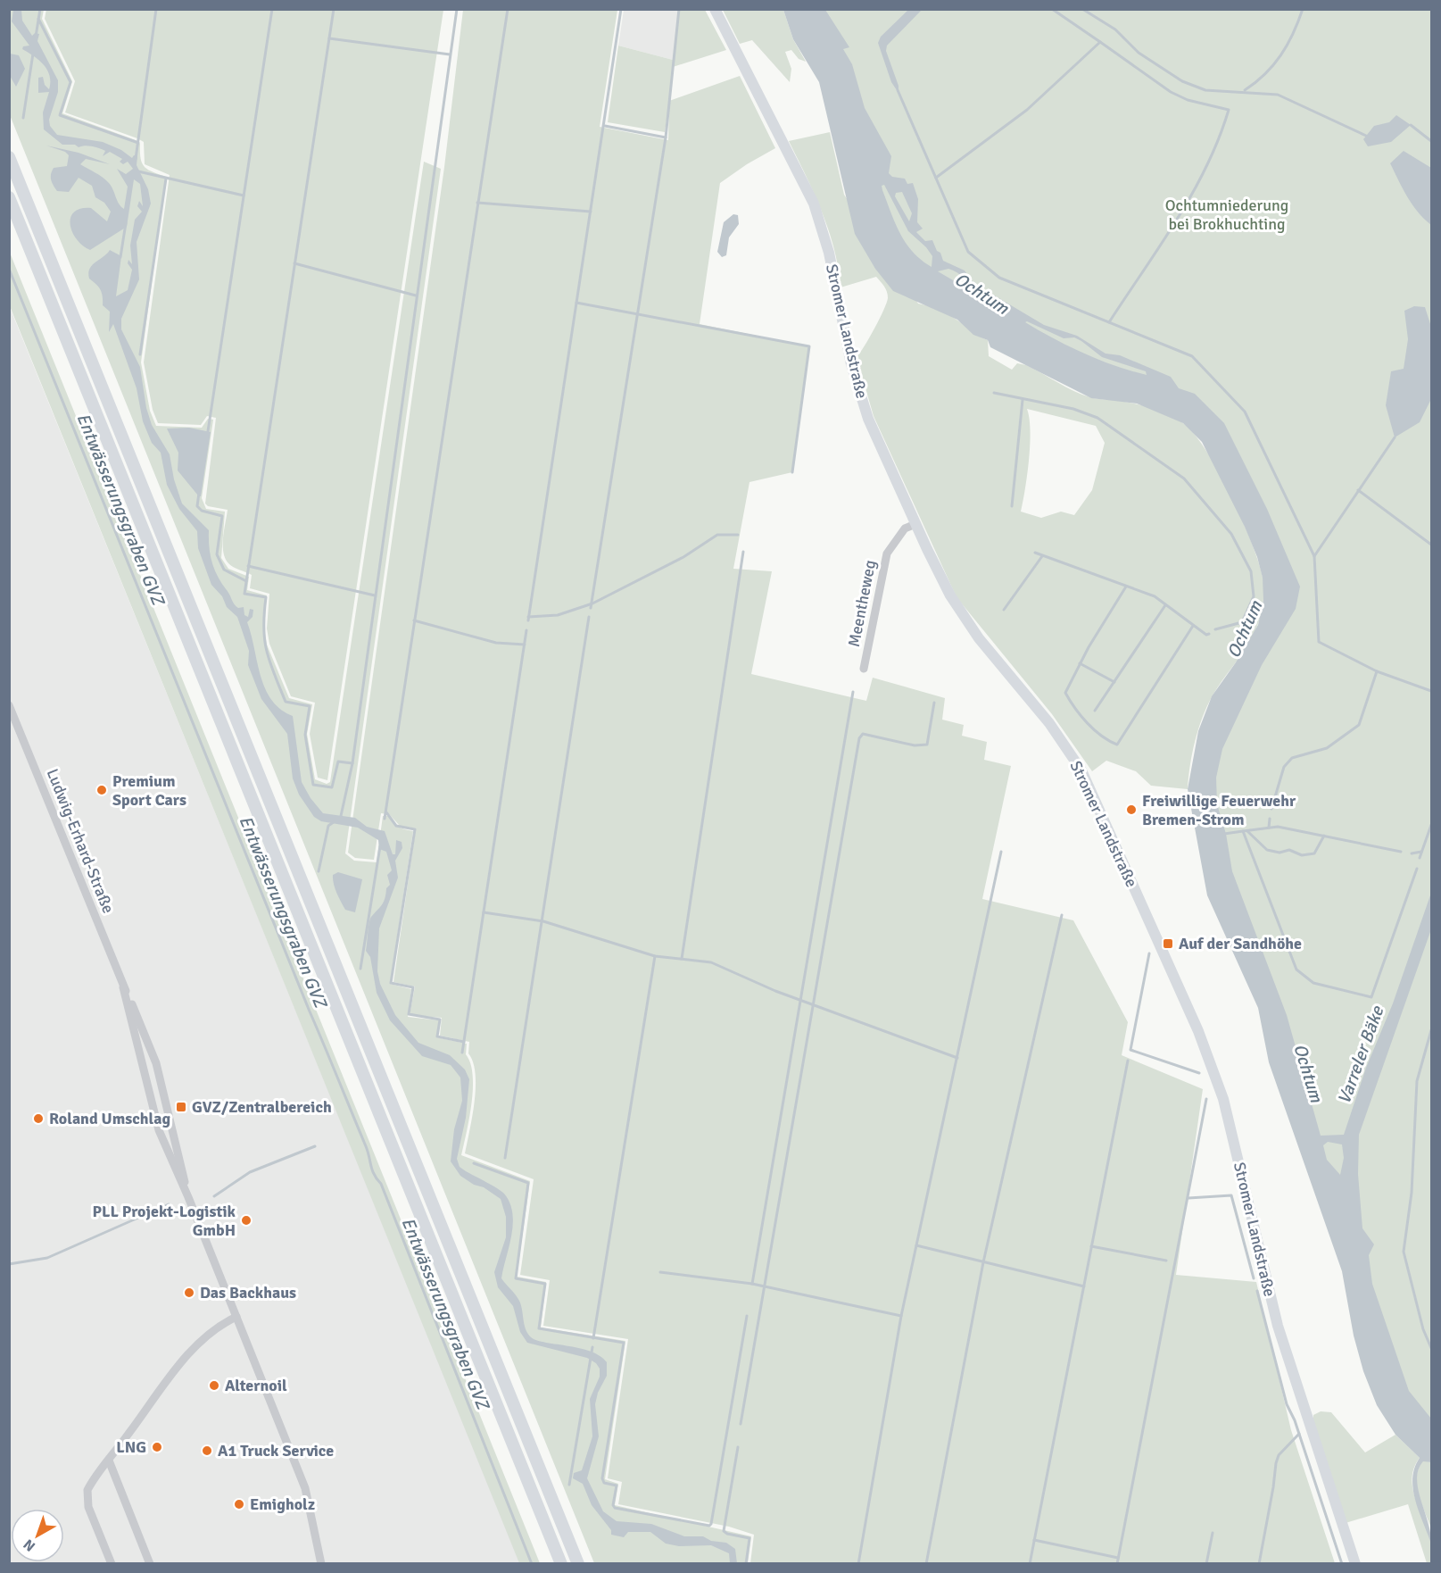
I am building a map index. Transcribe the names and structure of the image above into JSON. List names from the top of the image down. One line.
{"streets":{"main road":["Stromer Landstraße"],"street":["Meentheweg","Ludwig-Erhard-Straße"]},"crossings":[["Stromer Landstraße","Meentheweg"]],"water":["Ochtum","Entwässerungsgraben GVZ","Varreler Bäke"],"parks":["Ochtumniederung bei Brokhuchting"],"places":{"other":["Premium Sport Cars","Freiwillige Feuerwehr Bremen-Strom","Roland Umschlag","PLL Projekt-Logistik GmbH","Das Backhaus","Alternoil","LNG","A1 Truck Service","Emigholz"],"transit":["Auf der Sandhöhe","GVZ/Zentralbereich"]},"north":"bottom left"}
